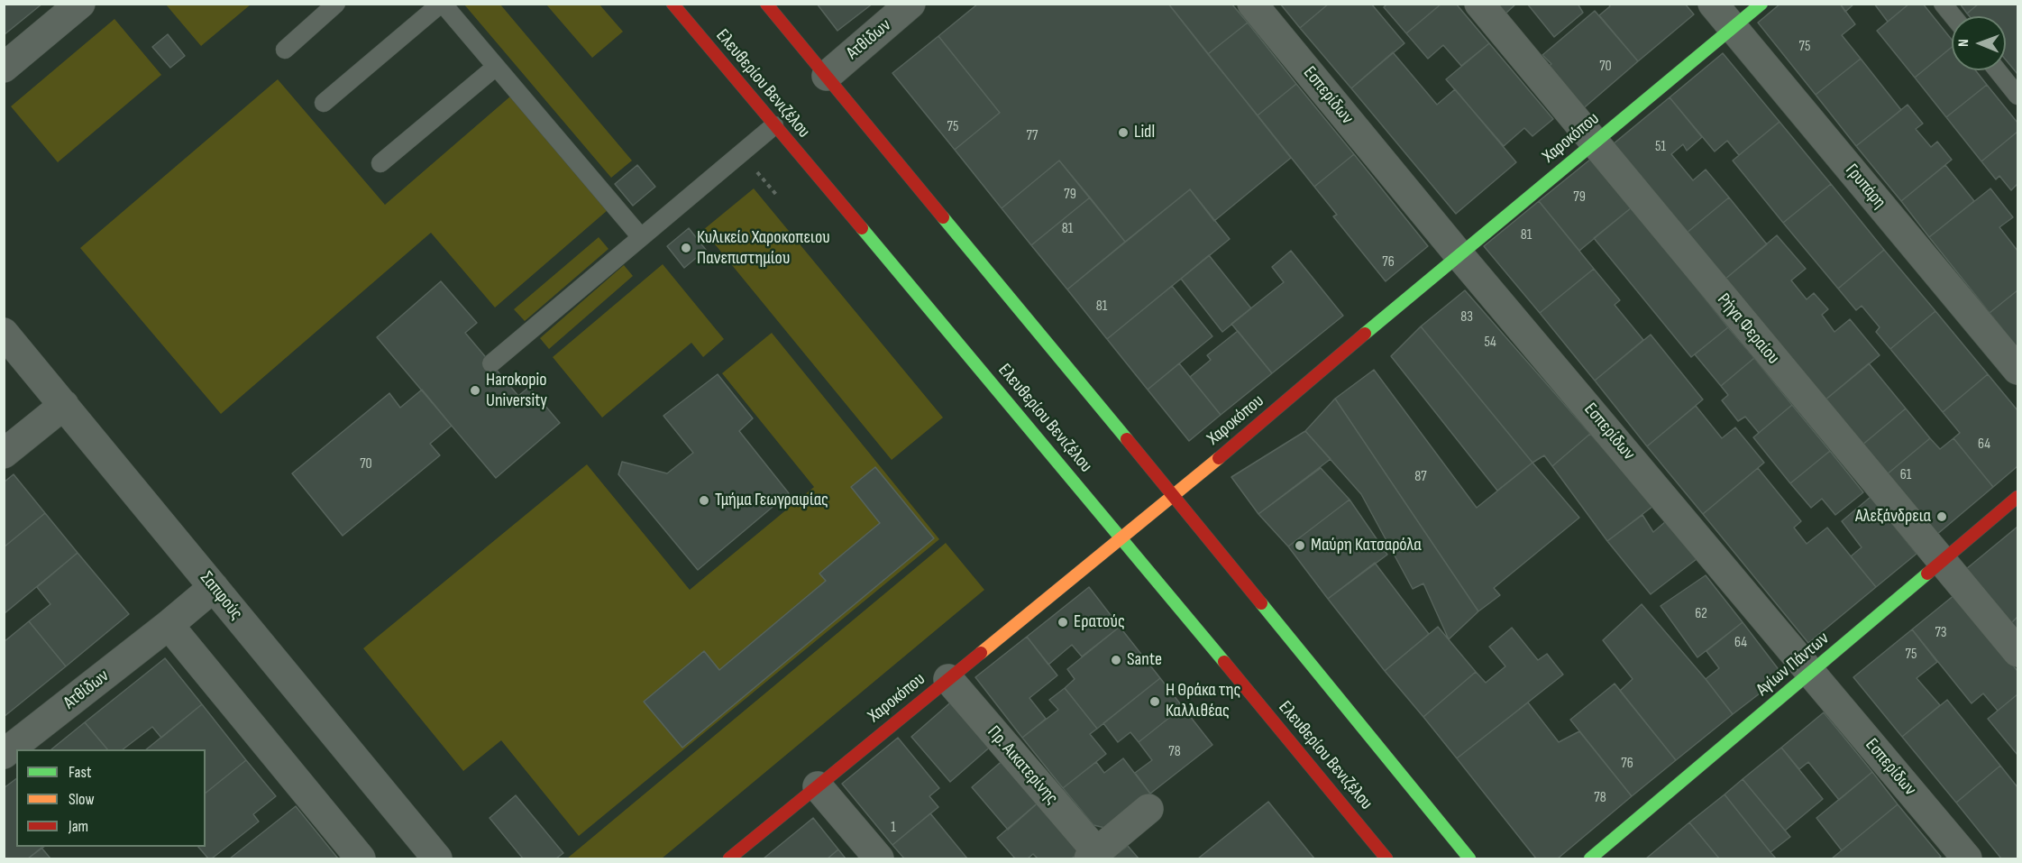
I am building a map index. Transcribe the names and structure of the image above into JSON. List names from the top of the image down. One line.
{"streets":{"main road":["Ελευθερίου Βενιζέλου","Χαροκόπου","Αγίων Πάντων"],"street":["Ατθίδων","Εσπερίδων","Γρυπάρη","Ρήγα Φεραίου","Σαπφούς","Πρ. Αικατερίνης"]},"crossings":[["Ατθίδων","Σαπφούς"],["Ελευθερίου Βενιζέλου","Χαροκόπου"],["Εσπερίδων","Χαροκόπου"],["Εσπερίδων","Αγίων Πάντων"],["Χαροκόπου","Γρυπάρη"],["Χαροκόπου","Ρήγα Φεραίου"],["Χαροκόπου","Πρ. Αικατερίνης"],["Ρήγα Φεραίου","Αγίων Πάντων"]],"places":["Lidl","Κυλικείο Χαροκοπειου Πανεπιστημίου","Harokopio University","Τμήμα Γεωγραφίας","Αλεξάνδρεια","Μαύρη Κατσαρόλα","Ερατούς","Sante","Η Θράκα της Καλλιθέας"],"house_numbers":["75","70","75","77","51","79","79","81","81","76","81","83","54","64","70","61","87","62","73","64","75","78","76","78","1"],"legend":["Fast","Slow","Jam"],"north":"left"}
